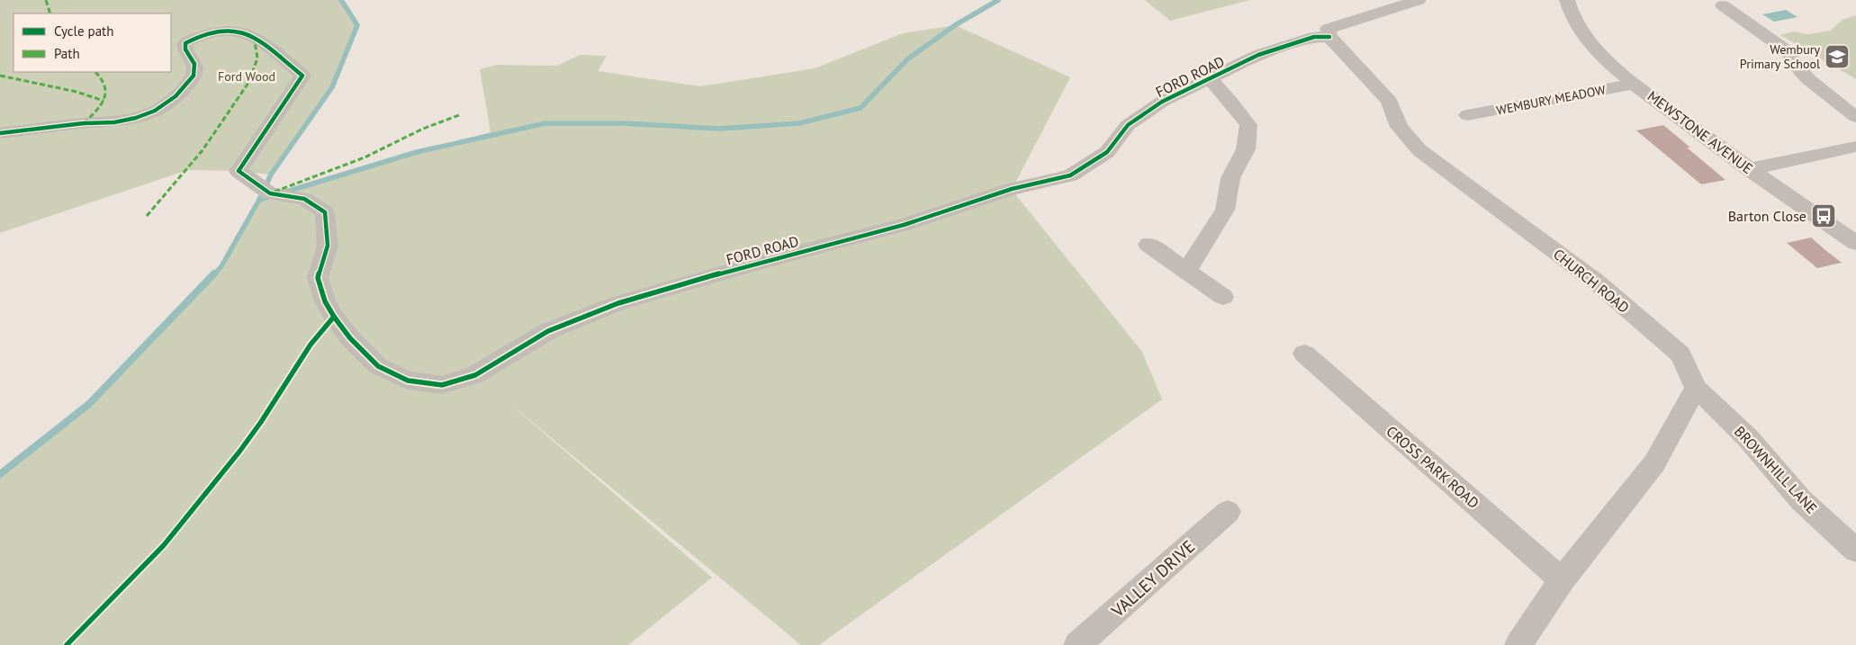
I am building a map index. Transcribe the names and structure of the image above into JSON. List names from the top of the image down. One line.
{"streets":{"street":["FORD ROAD","WEMBURY MEADOW","MEWSTONE AVENUE","CHURCH ROAD","CROSS PARK ROAD","BROWNHILL LANE","VALLEY DRIVE"]},"crossings":[["FORD ROAD","CHURCH ROAD"],["WEMBURY MEADOW","MEWSTONE AVENUE"],["CHURCH ROAD","BROWNHILL LANE"]],"parks":["Ford Wood"],"places":{"school or university":["Wembury Primary School"],"bus stop":["Barton Close"]},"legend":["Cycle path","Path"]}
